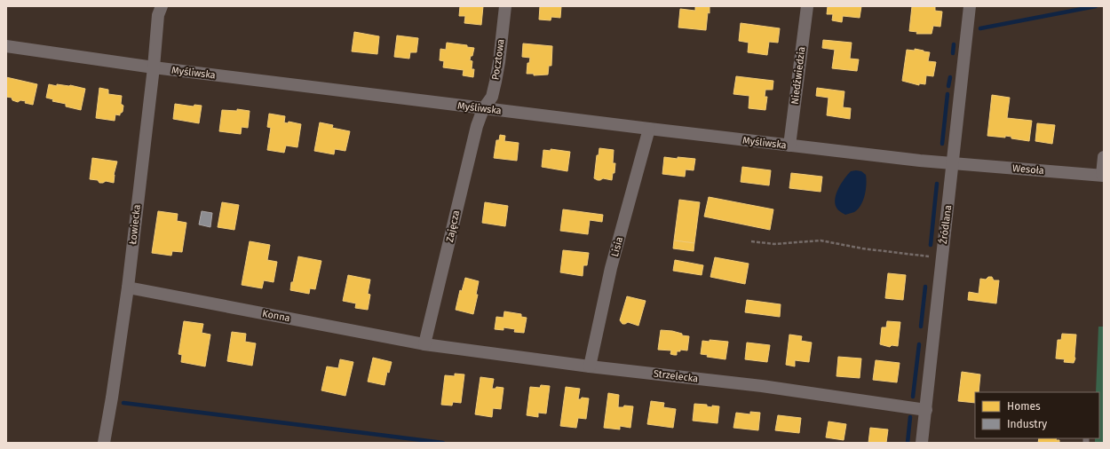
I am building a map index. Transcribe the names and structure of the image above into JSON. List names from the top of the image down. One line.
{"streets":{"street":["Pocztowa","Myśliwska","Niedźwiedzia","Wesoła","Łowiecka","Źródlana","Zajęcza","Lisia","Konna","Strzelecka"]},"crossings":[["Pocztowa","Myśliwska"],["Pocztowa","Zajęcza"],["Myśliwska","Niedźwiedzia"],["Myśliwska","Wesoła"],["Myśliwska","Łowiecka"],["Myśliwska","Źródlana"],["Myśliwska","Zajęcza"],["Myśliwska","Lisia"],["Wesoła","Źródlana"],["Łowiecka","Konna"],["Źródlana","Strzelecka"],["Zajęcza","Konna"],["Zajęcza","Strzelecka"],["Lisia","Strzelecka"],["Konna","Strzelecka"]],"legend":["Homes","Industry"]}
